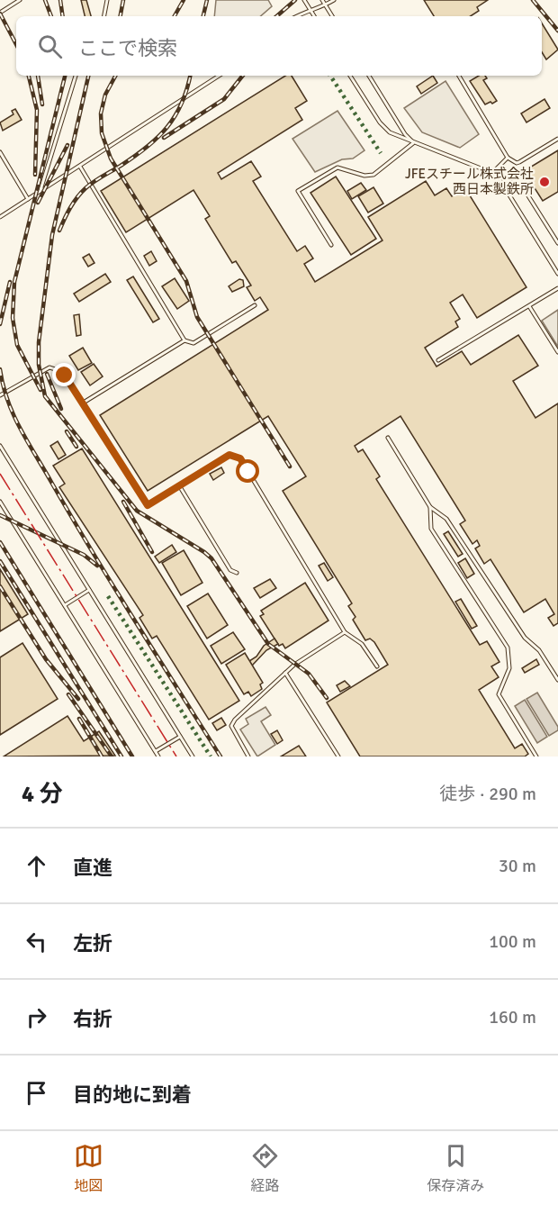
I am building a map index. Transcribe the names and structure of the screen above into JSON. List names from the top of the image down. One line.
{"places":["JFEスチール株式会社 西日本製鉄所"],"page":{"search":"ここで検索","heading":["4 分","徒歩 · 290 m"],"list":[["直進","30 m"],["左折","100 m"],["右折","160 m"],"目的地に到着"],"nav":["地図","経路","保存済み"]}}
